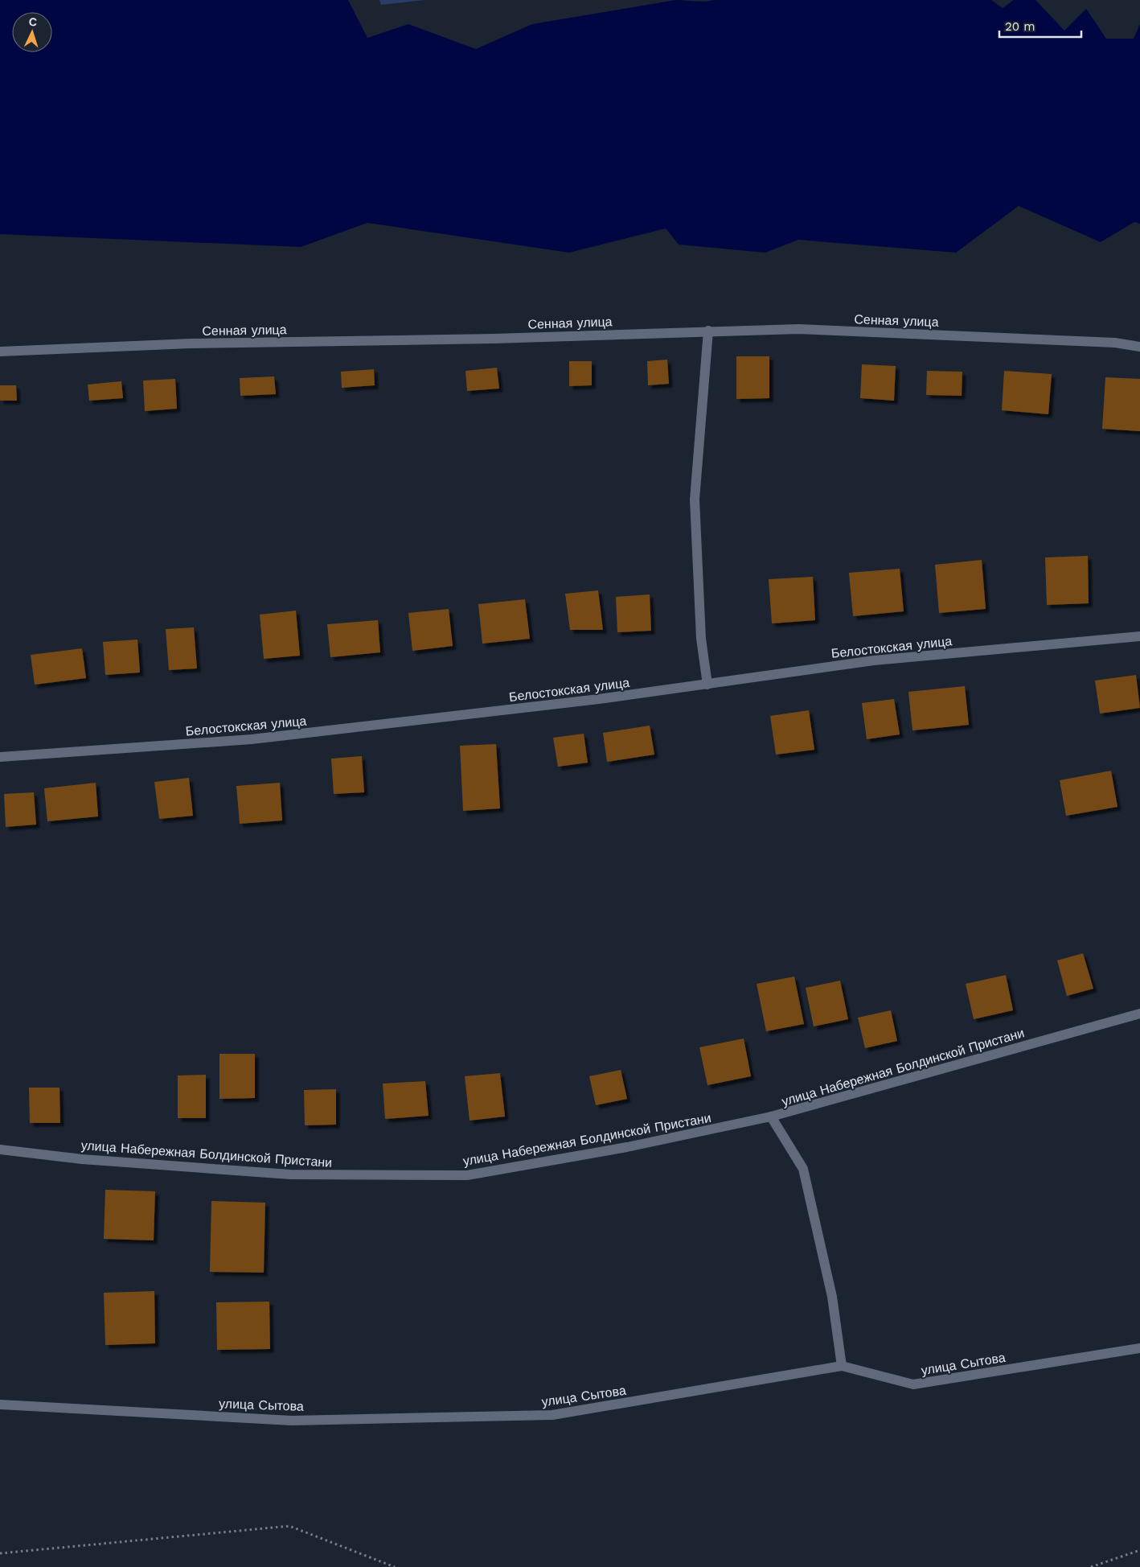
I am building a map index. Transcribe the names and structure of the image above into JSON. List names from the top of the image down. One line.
{"streets":{"street":["Сенная улица","Белостокская улица","улица Набережная Болдинской Пристани","улица Сытова"]},"scale_bar":"20 m","north":"top"}
